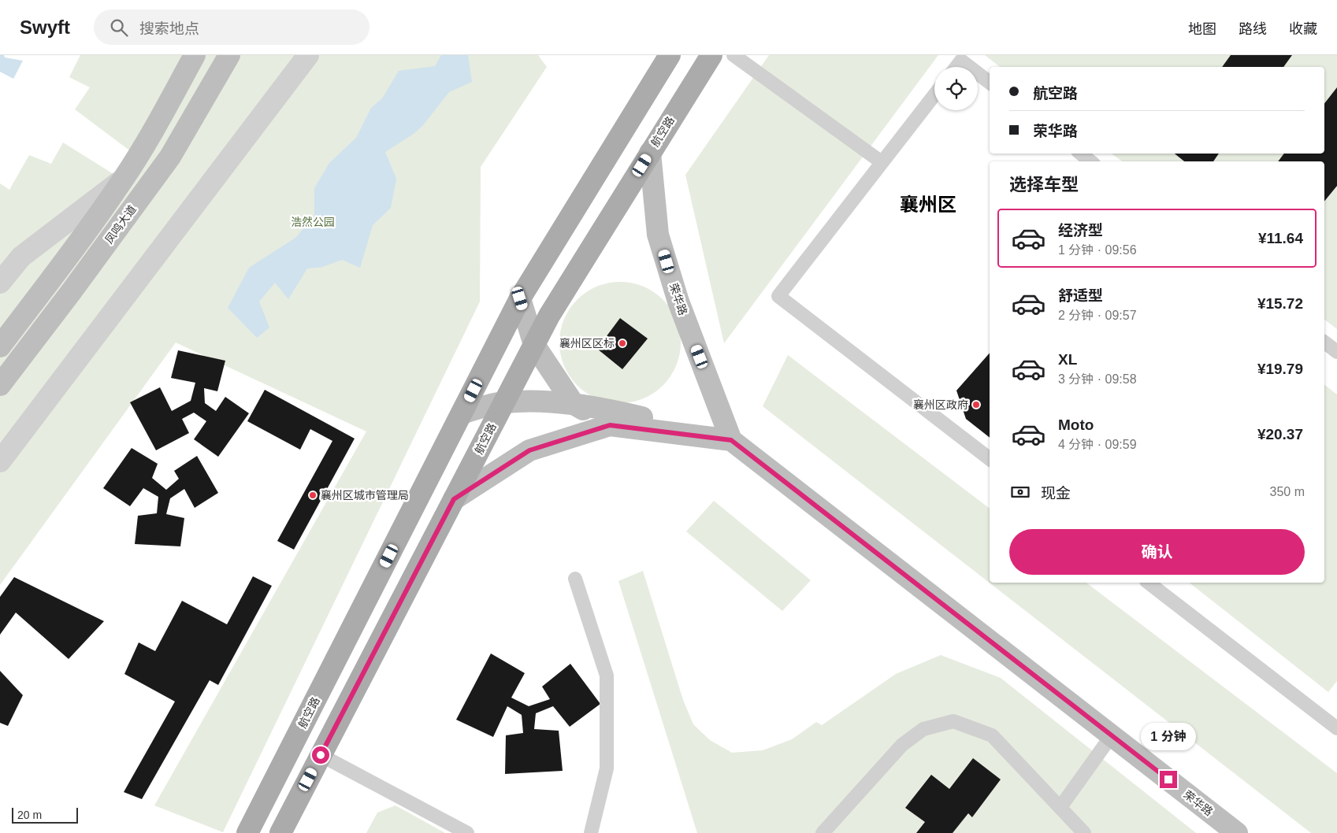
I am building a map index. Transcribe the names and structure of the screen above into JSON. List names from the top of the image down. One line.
{"streets":{"main road":["航空路","凤鸣大道","荣华路"]},"crossings":[["航空路","荣华路"]],"districts":["襄州区"],"parks":["浩然公园"],"places":["襄州区区标","襄州区政府","襄州区城市管理局"],"scale_bar":"20 m","page":{"header":"Swyft","search":"搜索地点","nav":["地图","路线","收藏"],"banner":["航空路","荣华路"],"heading":"选择车型","list":[{"name":"经济型","note":"1 分钟 · 09:56","value":"¥11.64"},{"name":"舒适型","note":"2 分钟 · 09:57","value":"¥15.72"},{"name":"XL","note":"3 分钟 · 09:58","value":"¥19.79"},{"name":"Moto","note":"4 分钟 · 09:59","value":"¥20.37"}],"pay":["现金","350 m"],"buttons":"确认","bubble":"1 分钟","scale":"20 m"}}
